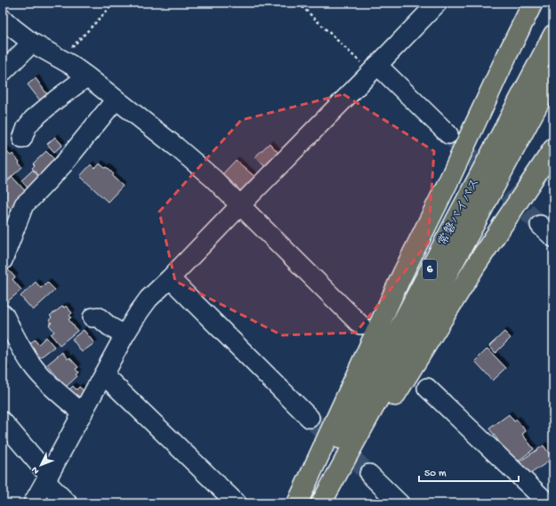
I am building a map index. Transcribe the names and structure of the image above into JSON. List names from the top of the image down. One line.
{"streets":{"highway":["常磐バイパス","6"]},"scale_bar":"50 m","north":"bottom left"}
